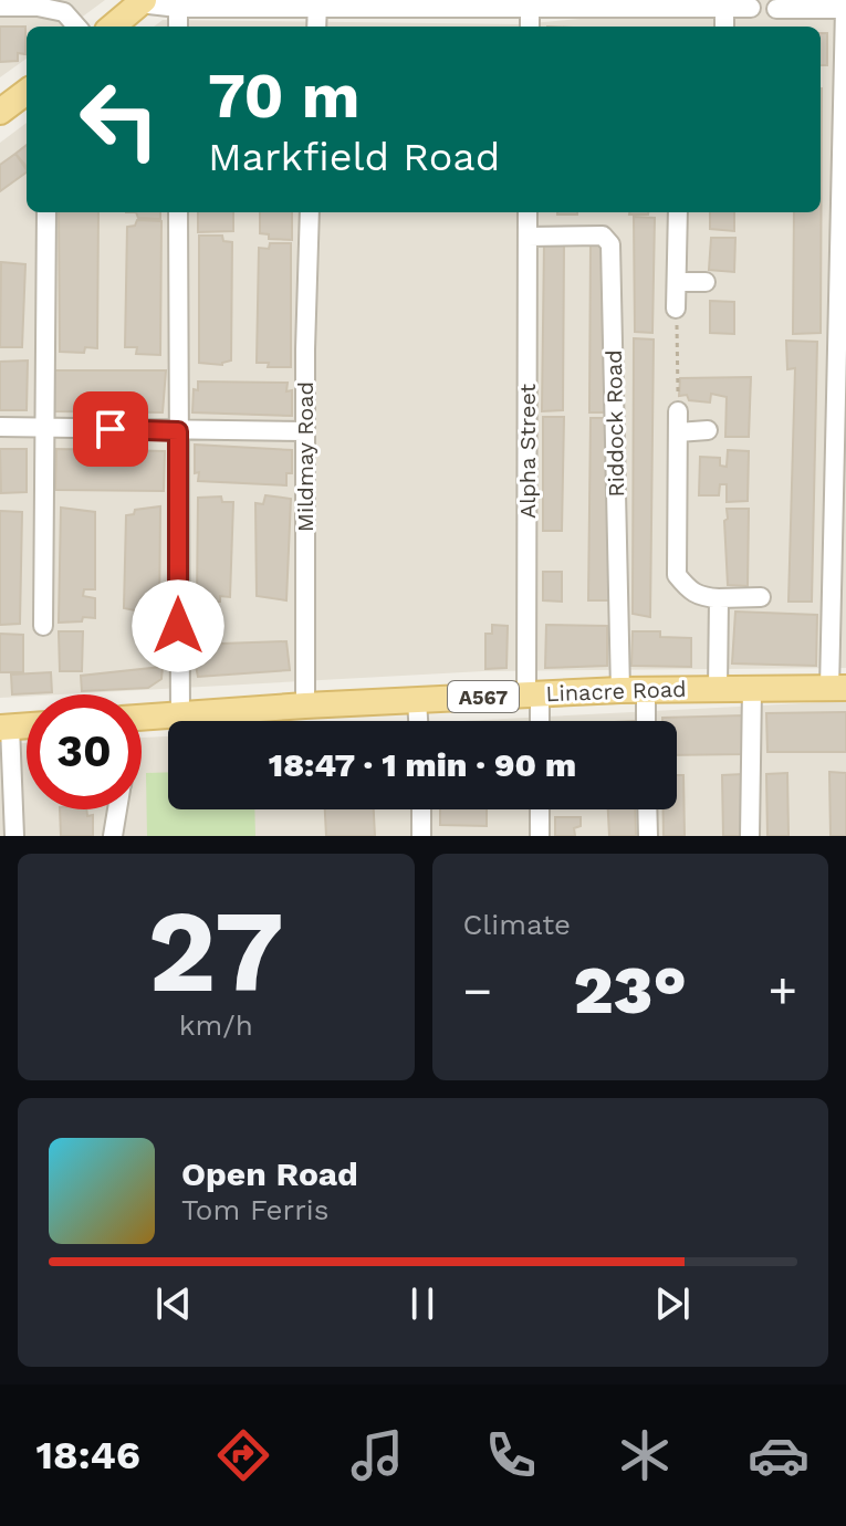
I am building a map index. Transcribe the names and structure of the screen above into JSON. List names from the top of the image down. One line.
{"streets":{"main road":["Linacre Road","A567"],"street":["Riddock Road","Alpha Street","Mildmay Road"]},"crossings":[["Riddock Road","Alpha Street"],["Riddock Road","Linacre Road"],["Alpha Street","Linacre Road"],["Mildmay Road","Linacre Road"]],"page":{"turn":["70 m","Markfield Road"],"limit":"30","trip":"18:47 · 1 min · 90 m","tile":[["27","km/h"],"Climate"],"heat":["−","23°","+"],"song":["Open Road","Tom Ferris"],"tabs":"18:46"}}
